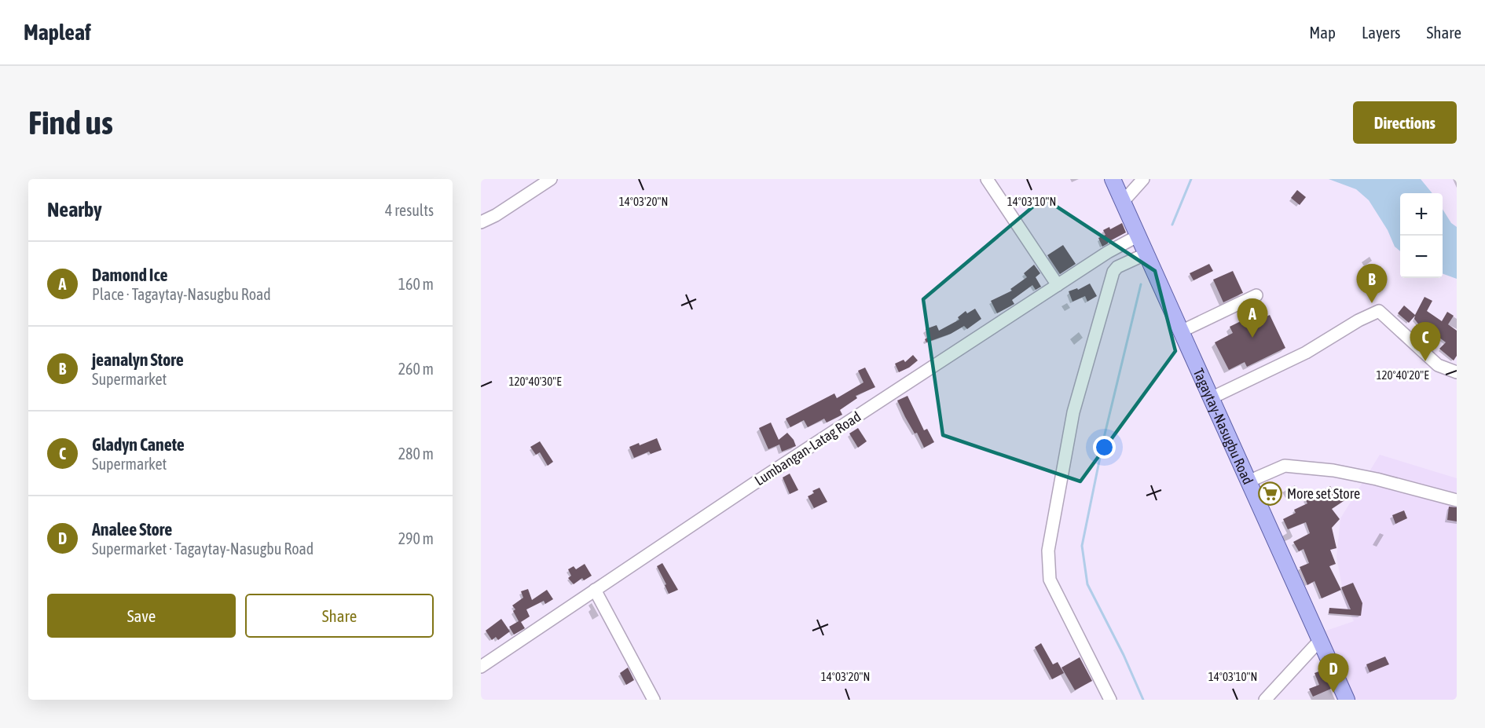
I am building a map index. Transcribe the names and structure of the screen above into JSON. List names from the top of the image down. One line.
{"streets":{"main road":["Tagaytay-Nasugbu Road"],"street":["Lumbangan-Latag Road"]},"crossings":[["Tagaytay-Nasugbu Road","Lumbangan-Latag Road"]],"places":{"supermarket":["More set Store"]},"page":{"header":"Mapleaf","nav":["Map","Layers","Share"],"buttons":["Directions",["Save","Share"]],"title":"Find us","heading":["Nearby","4 results"],"map_buttons":["+","−"],"list":[{"mark":"A","name":"Damond Ice","note":"Place · Tagaytay-Nasugbu Road","value":"160 m"},{"mark":"B","name":"jeanalyn Store","note":"Supermarket","value":"260 m"},{"mark":"C","name":"Gladyn Canete","note":"Supermarket","value":"280 m"},{"mark":"D","name":"Analee Store","note":"Supermarket · Tagaytay-Nasugbu Road","value":"290 m"}],"pins":["B","A","C","D"]},"coordinates":["14°03'20\"N","14°03'10\"N","120°40'20\"E","120°40'30\"E"]}
